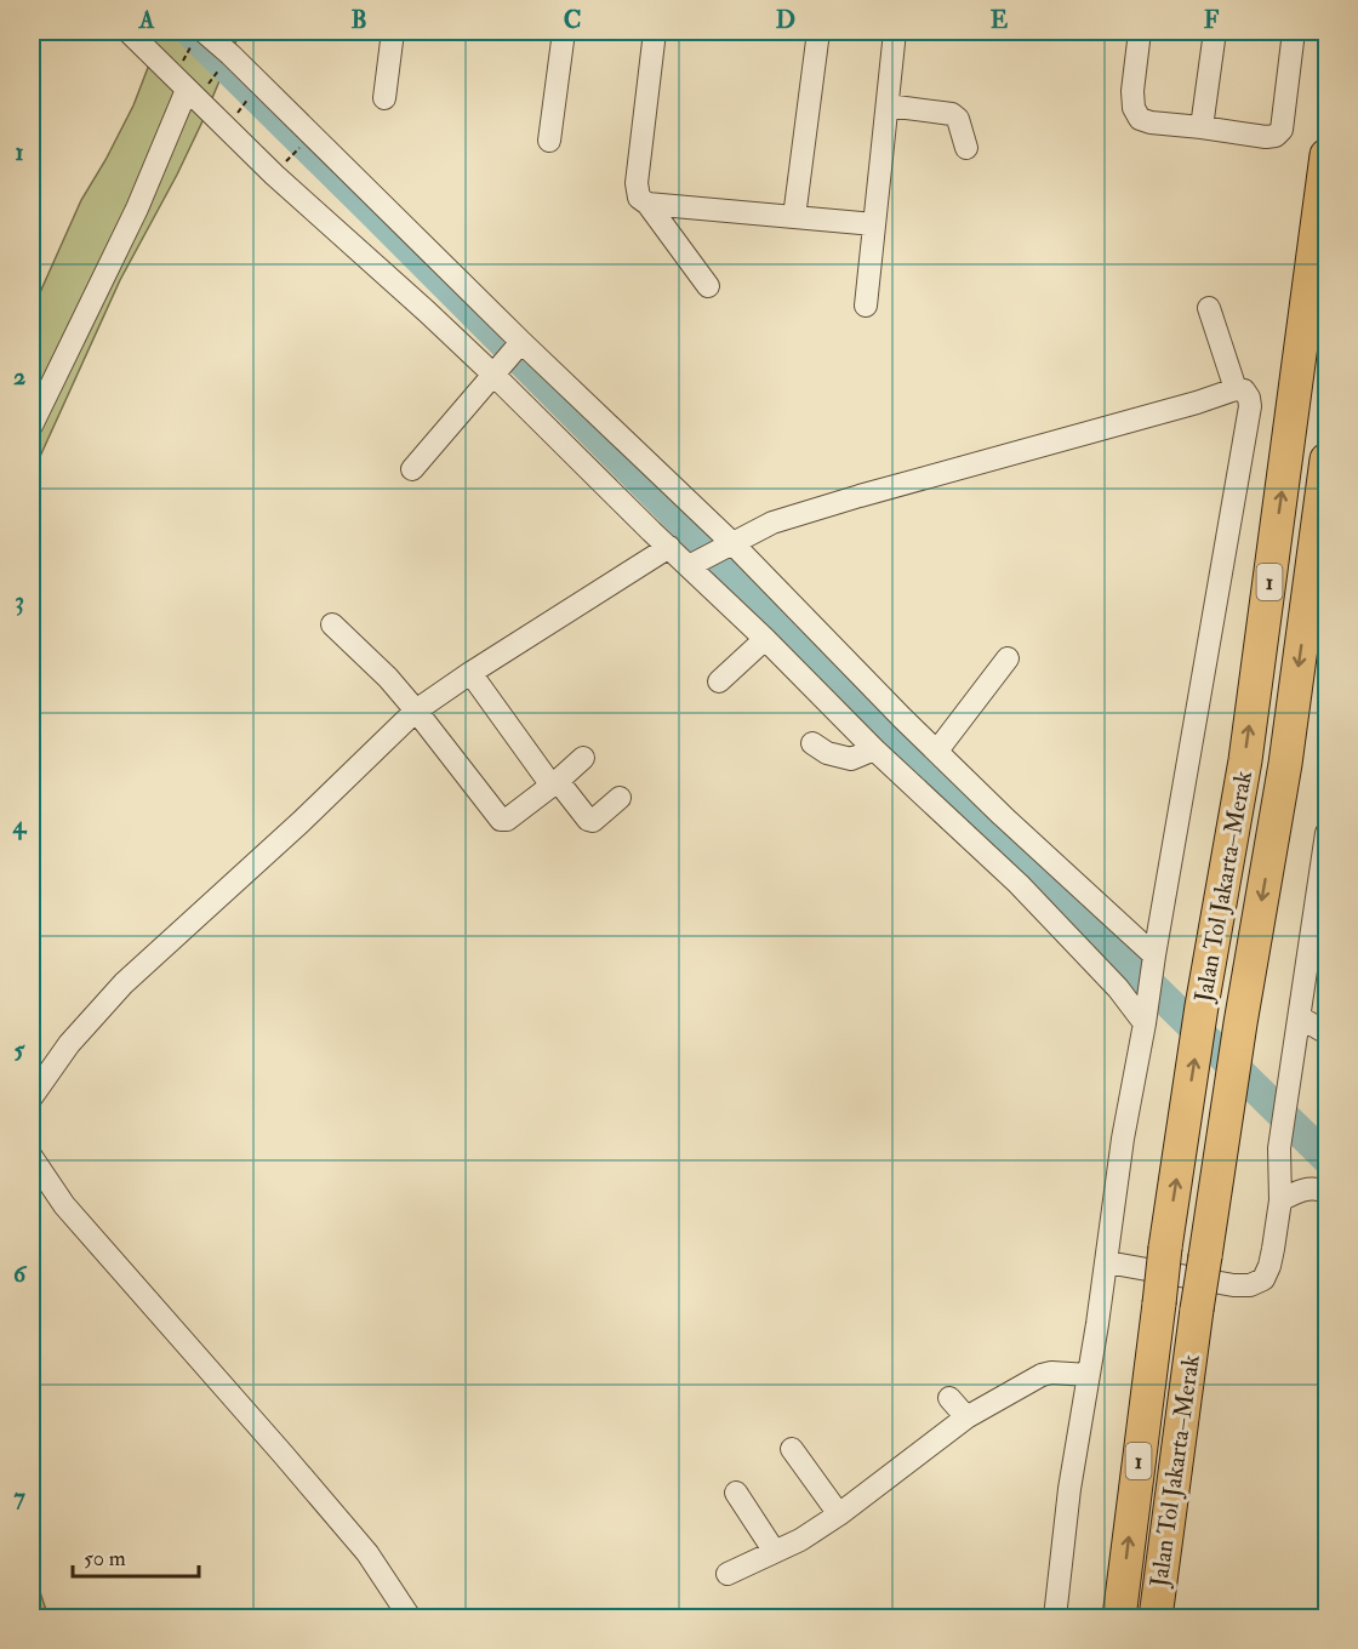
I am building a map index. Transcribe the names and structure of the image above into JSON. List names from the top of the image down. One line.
{"streets":{"highway":["1","Jalan Tol Jakarta–Merak"]},"scale_bar":"50 m","grid":{"columns":["A","B","C","D","E","F"],"rows":["1","2","3","4","5","6","7"]}}
